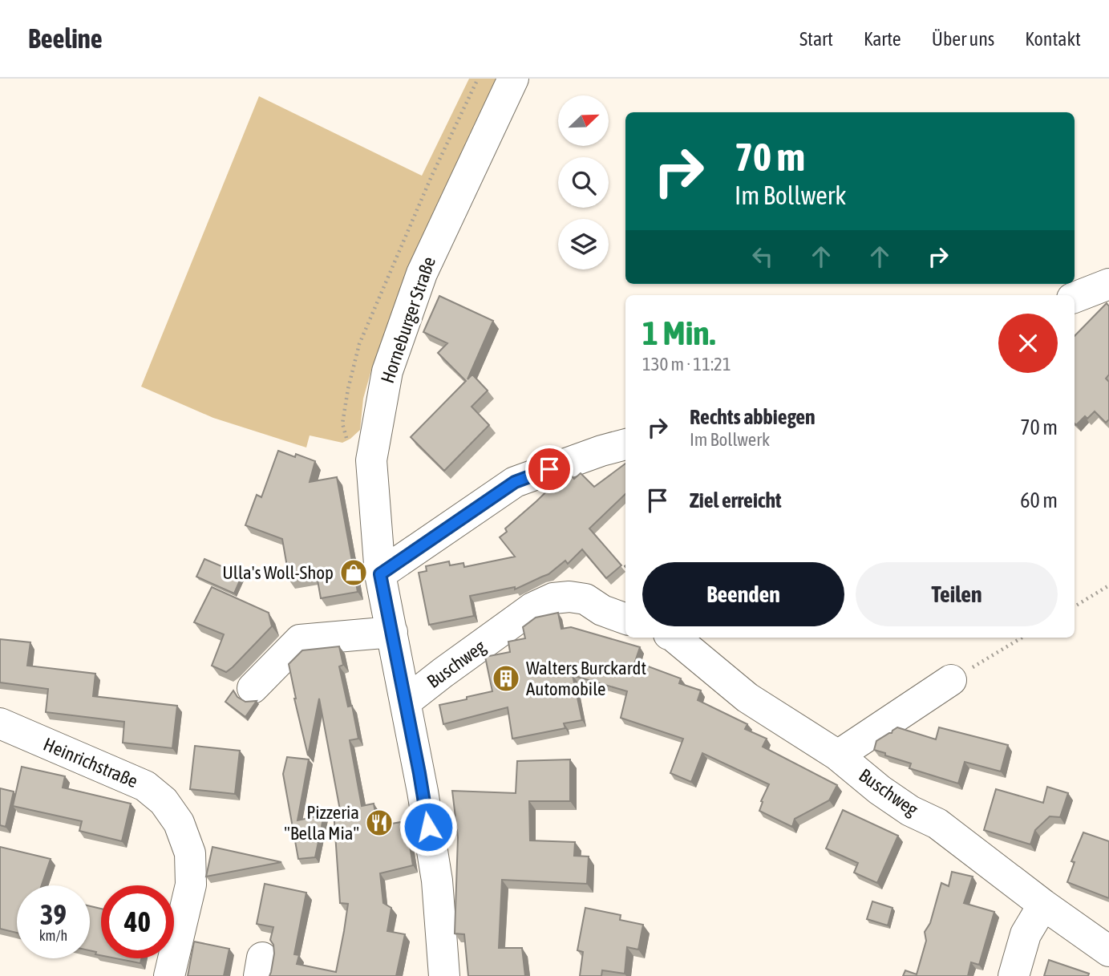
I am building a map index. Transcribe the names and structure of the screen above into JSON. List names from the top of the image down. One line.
{"streets":{"street":["Horneburger Straße","Buschweg","Heinrichstraße"]},"crossings":[["Horneburger Straße","Buschweg"]],"places":{"shop":["Ulla's Woll-Shop"],"building":["Walters Burckardt Automobile"],"restaurant":["Pizzeria \"Bella Mia\""]},"north":"top right","page":{"header":"Beeline","nav":["Start","Karte","Über uns","Kontakt"],"turn":["70 m","Im Bollwerk"],"heading":["1 Min.","130 m · 11:21"],"list":[{"name":"Rechts abbiegen","note":"Im Bollwerk","value":"70 m"},{"name":"Ziel erreicht","value":"60 m"}],"buttons":["Beenden","Teilen"],"speed":"39 km/h","limit":"40"}}
